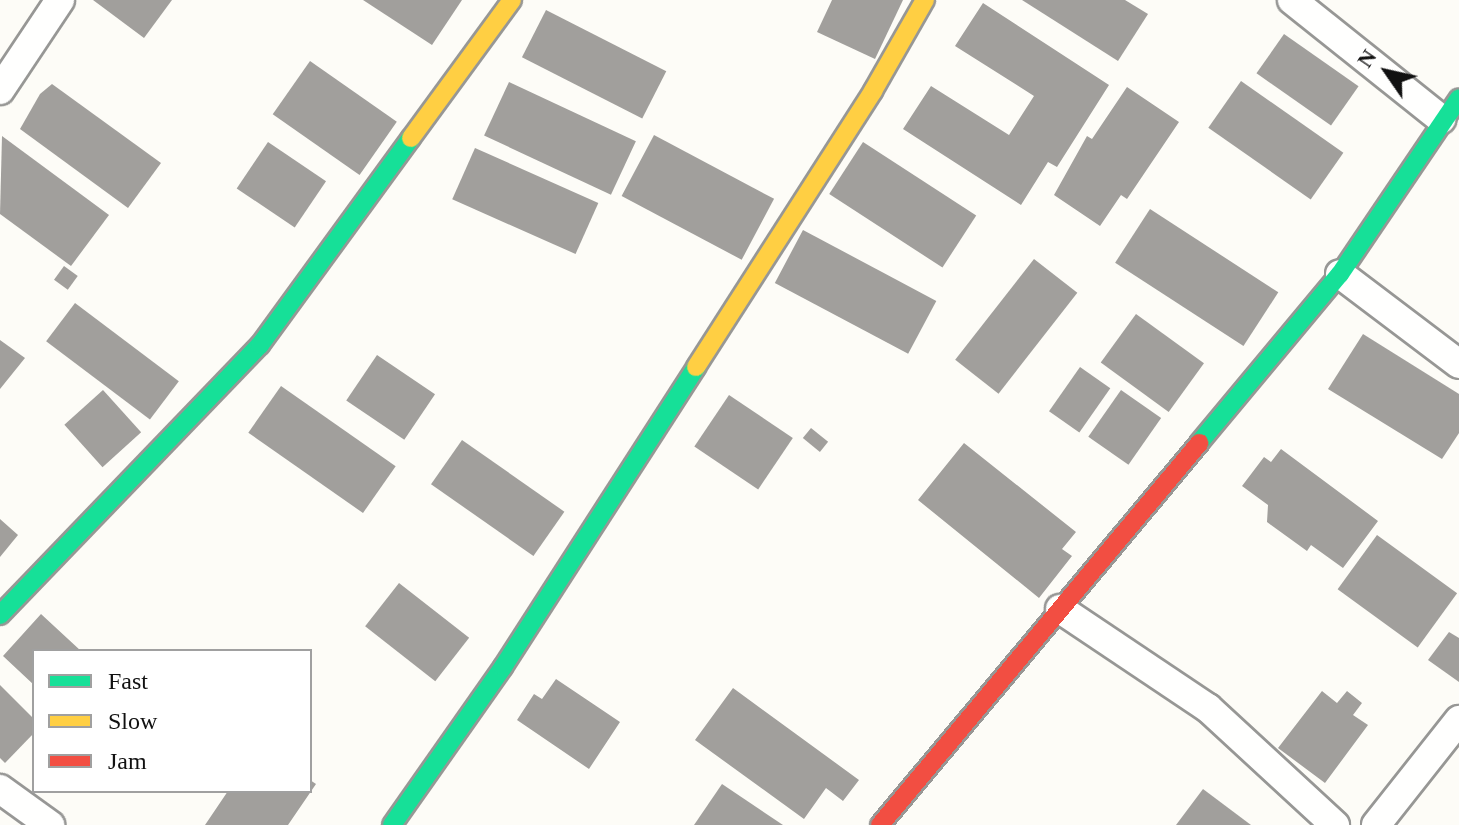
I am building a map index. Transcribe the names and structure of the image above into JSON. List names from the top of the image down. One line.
{"legend":["Fast","Slow","Jam"],"north":"top left"}
